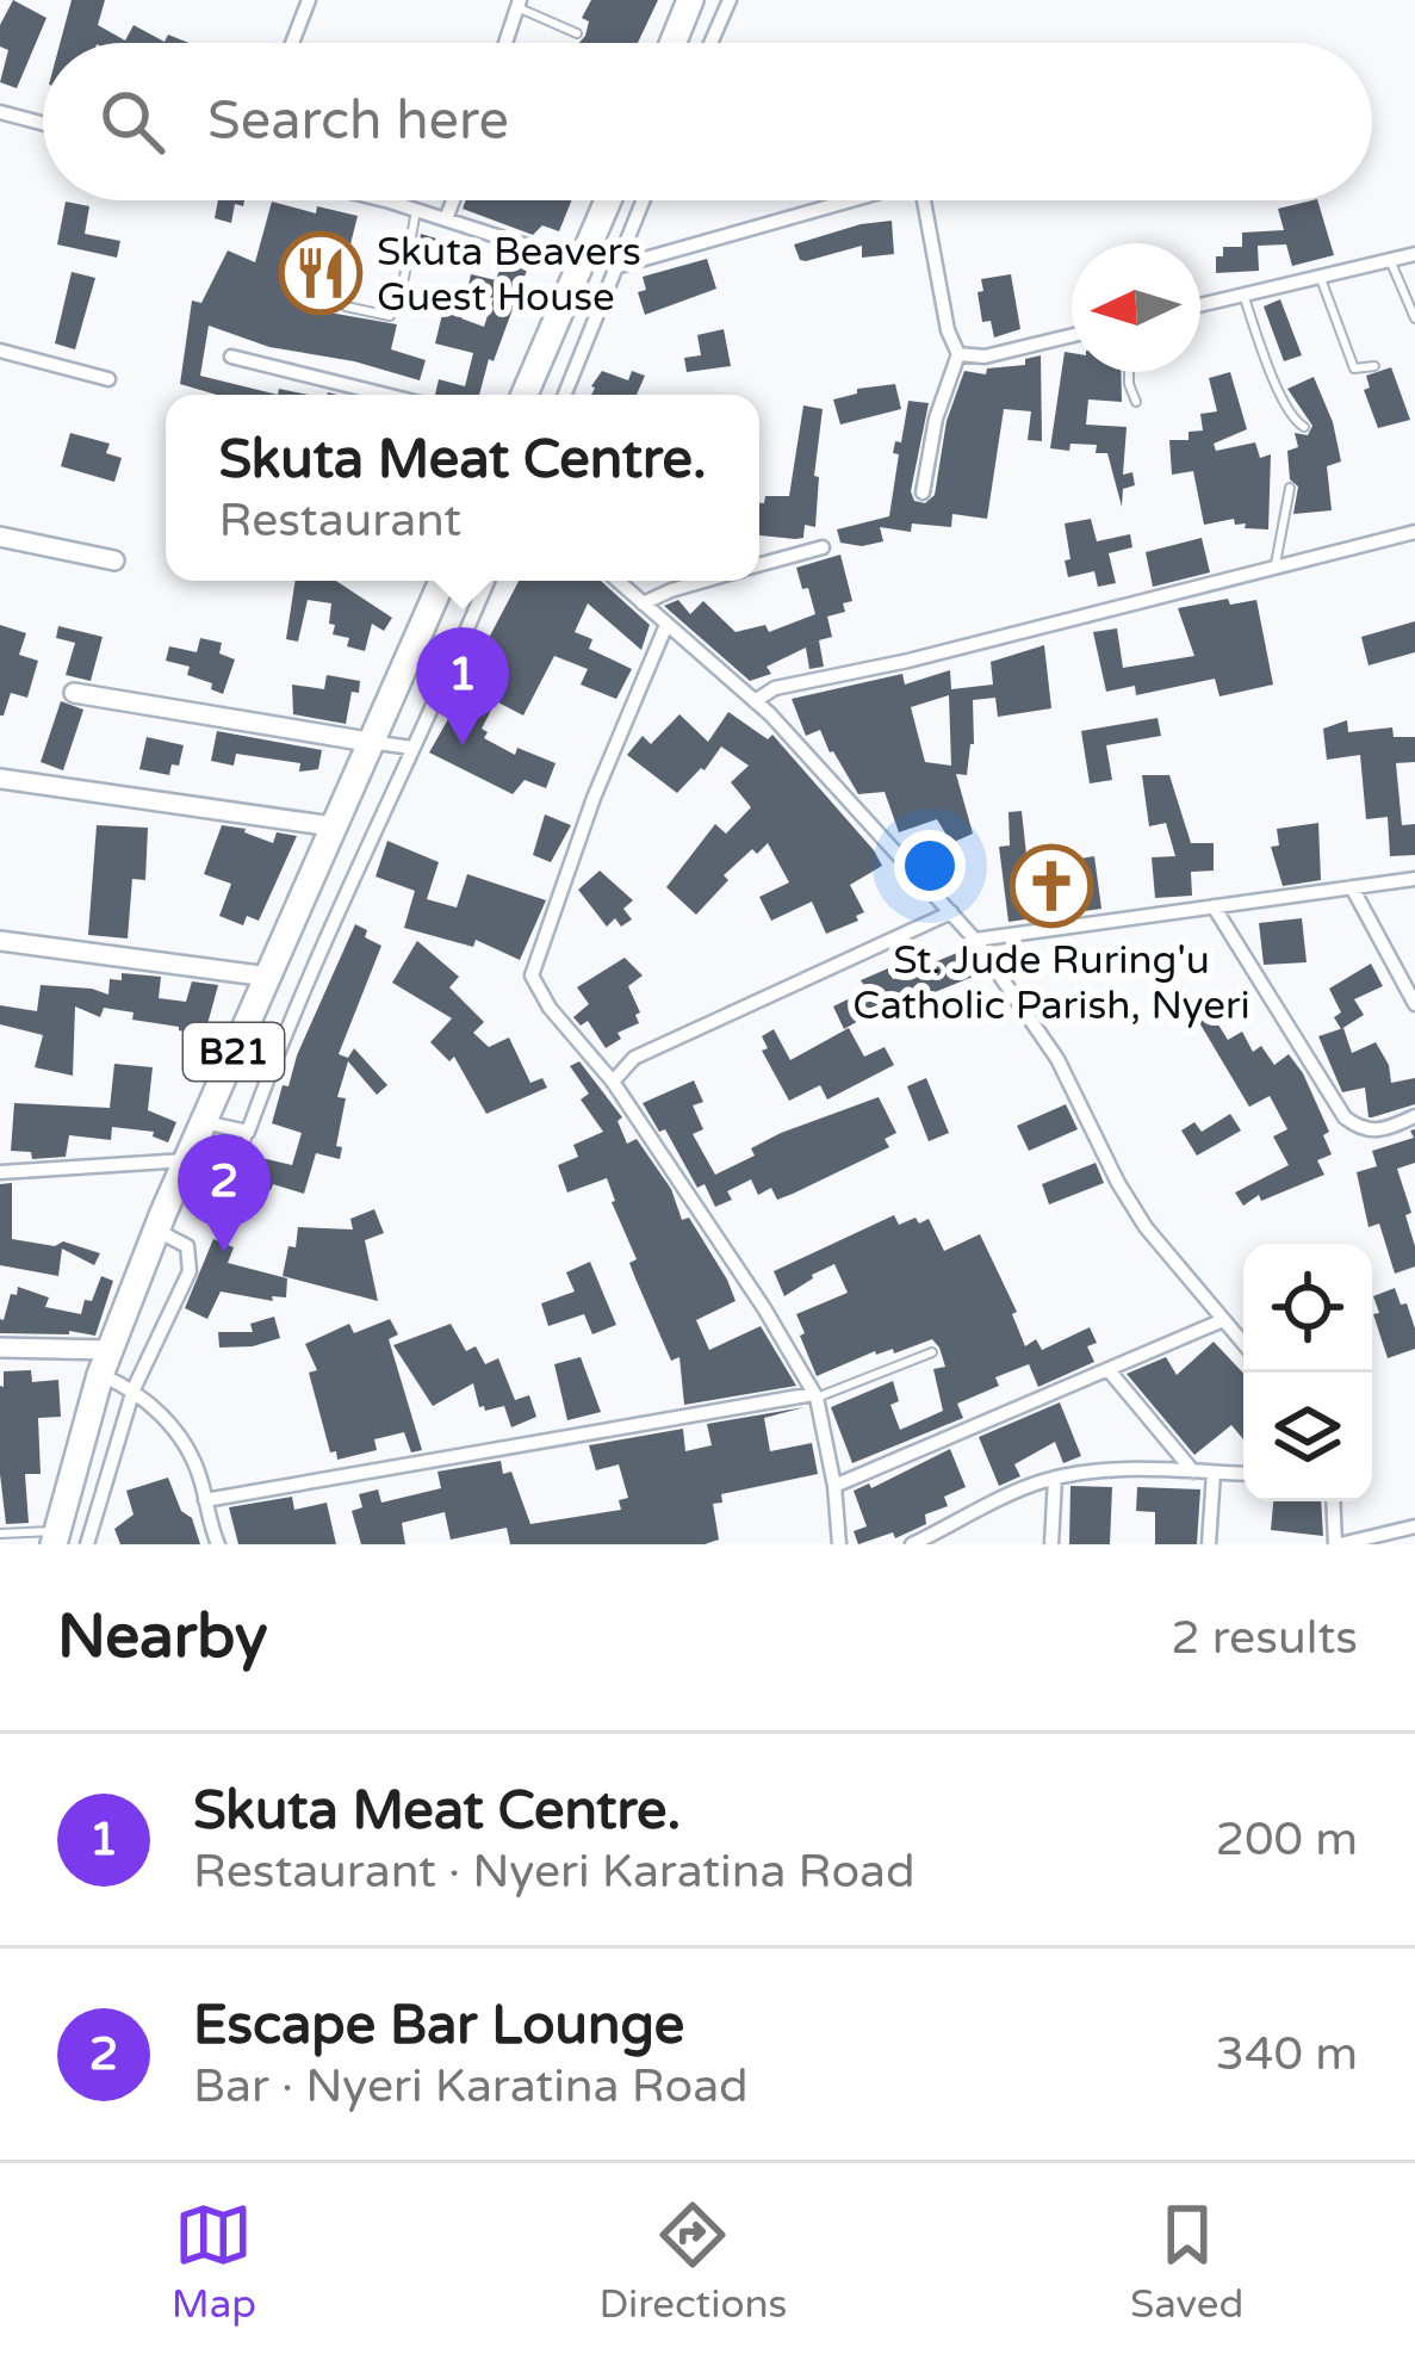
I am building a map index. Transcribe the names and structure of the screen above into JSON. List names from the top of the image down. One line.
{"streets":{"highway":["B21"]},"places":{"restaurant":["Skuta Beavers Guest House"],"church":["St. Jude Ruring'u Catholic Parish, Nyeri"]},"north":"left","page":{"search":"Search here","popup":["Skuta Meat Centre.","Restaurant"],"pins":["1","2"],"heading":["Nearby","2 results"],"list":[{"mark":"1","name":"Skuta Meat Centre.","note":"Restaurant · Nyeri Karatina Road","value":"200 m"},{"mark":"2","name":"Escape Bar Lounge","note":"Bar · Nyeri Karatina Road","value":"340 m"}],"nav":["Map","Directions","Saved"]}}
